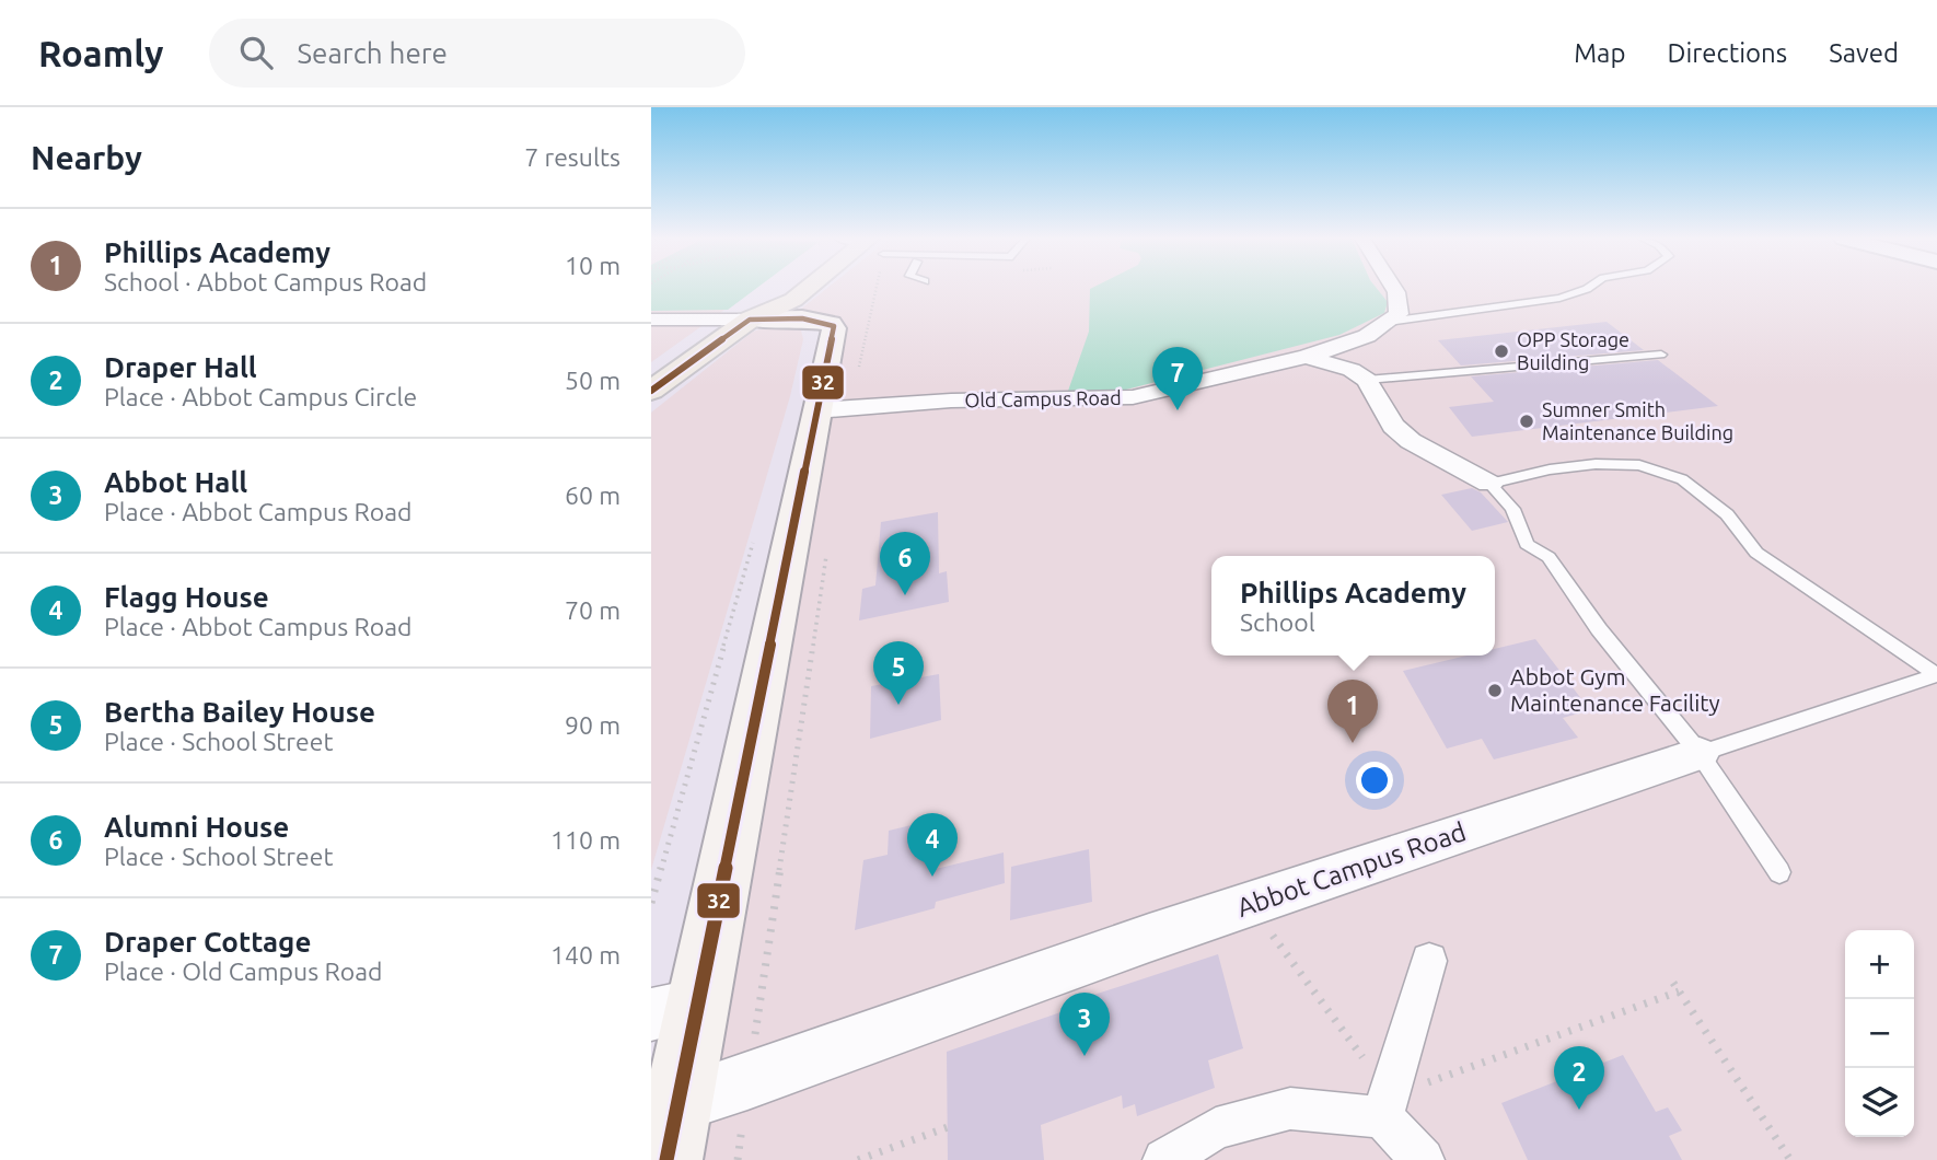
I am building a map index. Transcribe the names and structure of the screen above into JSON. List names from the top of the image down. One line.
{"streets":{"street":["Old Campus Road","Abbot Campus Road"]},"places":["OPP Storage Building","Sumner Smith Maintenance Building","Abbot Gym Maintenance Facility"],"lines":["transit line 32"],"page":{"header":"Roamly","search":"Search here","nav":["Map","Directions","Saved"],"heading":["Nearby","7 results"],"list":[{"mark":"1","name":"Phillips Academy","note":"School · Abbot Campus Road","value":"10 m"},{"mark":"2","name":"Draper Hall","note":"Place · Abbot Campus Circle","value":"50 m"},{"mark":"3","name":"Abbot Hall","note":"Place · Abbot Campus Road","value":"60 m"},{"mark":"4","name":"Flagg House","note":"Place · Abbot Campus Road","value":"70 m"},{"mark":"5","name":"Bertha Bailey House","note":"Place · School Street","value":"90 m"},{"mark":"6","name":"Alumni House","note":"Place · School Street","value":"110 m"},{"mark":"7","name":"Draper Cottage","note":"Place · Old Campus Road","value":"140 m"}],"pins":["7","6","5","1","4","3","2"],"popup":["Phillips Academy","School"],"map_buttons":["+","−"]}}
